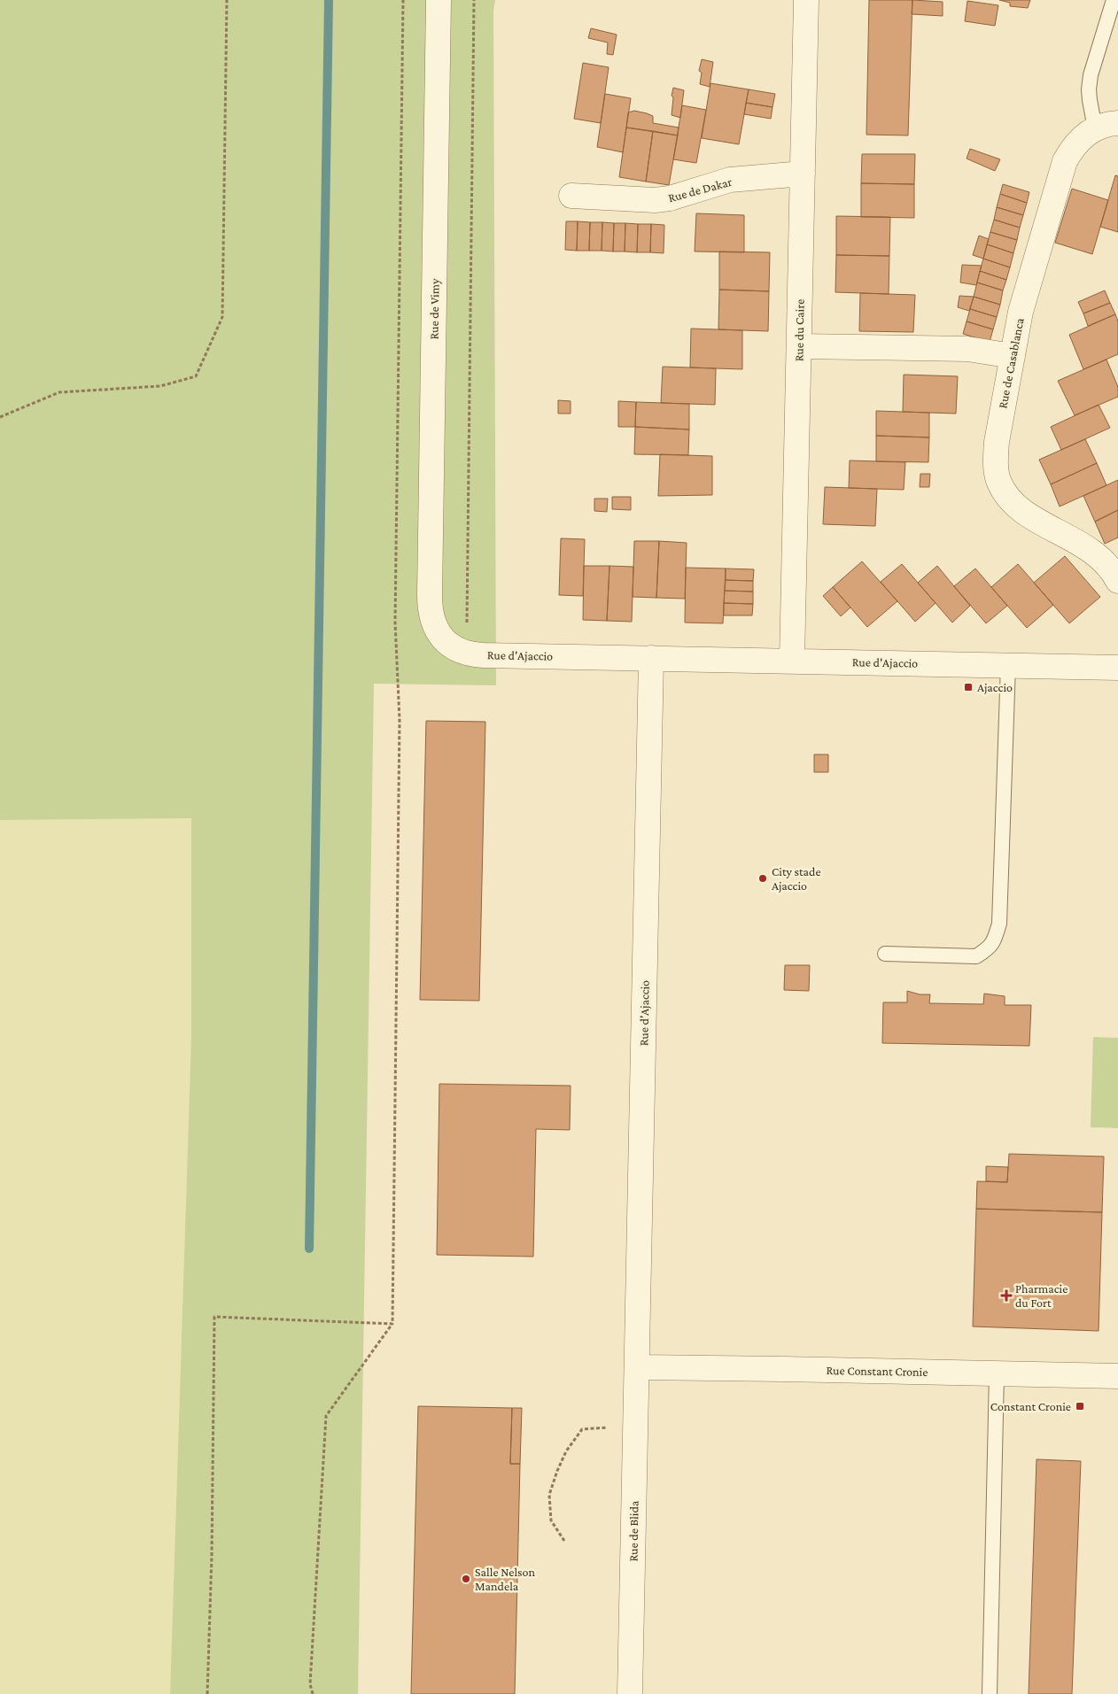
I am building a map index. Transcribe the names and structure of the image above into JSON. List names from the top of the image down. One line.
{"streets":{"street":["Rue de Dakar","Rue de Vimy","Rue du Caire","Rue de Casablanca","Rue d'Ajaccio","Rue Constant Cronie","Rue de Blida"]},"crossings":[["Rue de Dakar","Rue du Caire"],["Rue de Vimy","Rue d'Ajaccio"],["Rue du Caire","Rue d'Ajaccio"],["Rue d'Ajaccio","Rue Constant Cronie"],["Rue d'Ajaccio","Rue de Blida"],["Rue Constant Cronie","Rue de Blida"]],"places":{"transit":["Ajaccio","Constant Cronie"],"other":["City stade Ajaccio","Salle Nelson Mandela"],"health":["Pharmacie du Fort"]}}
